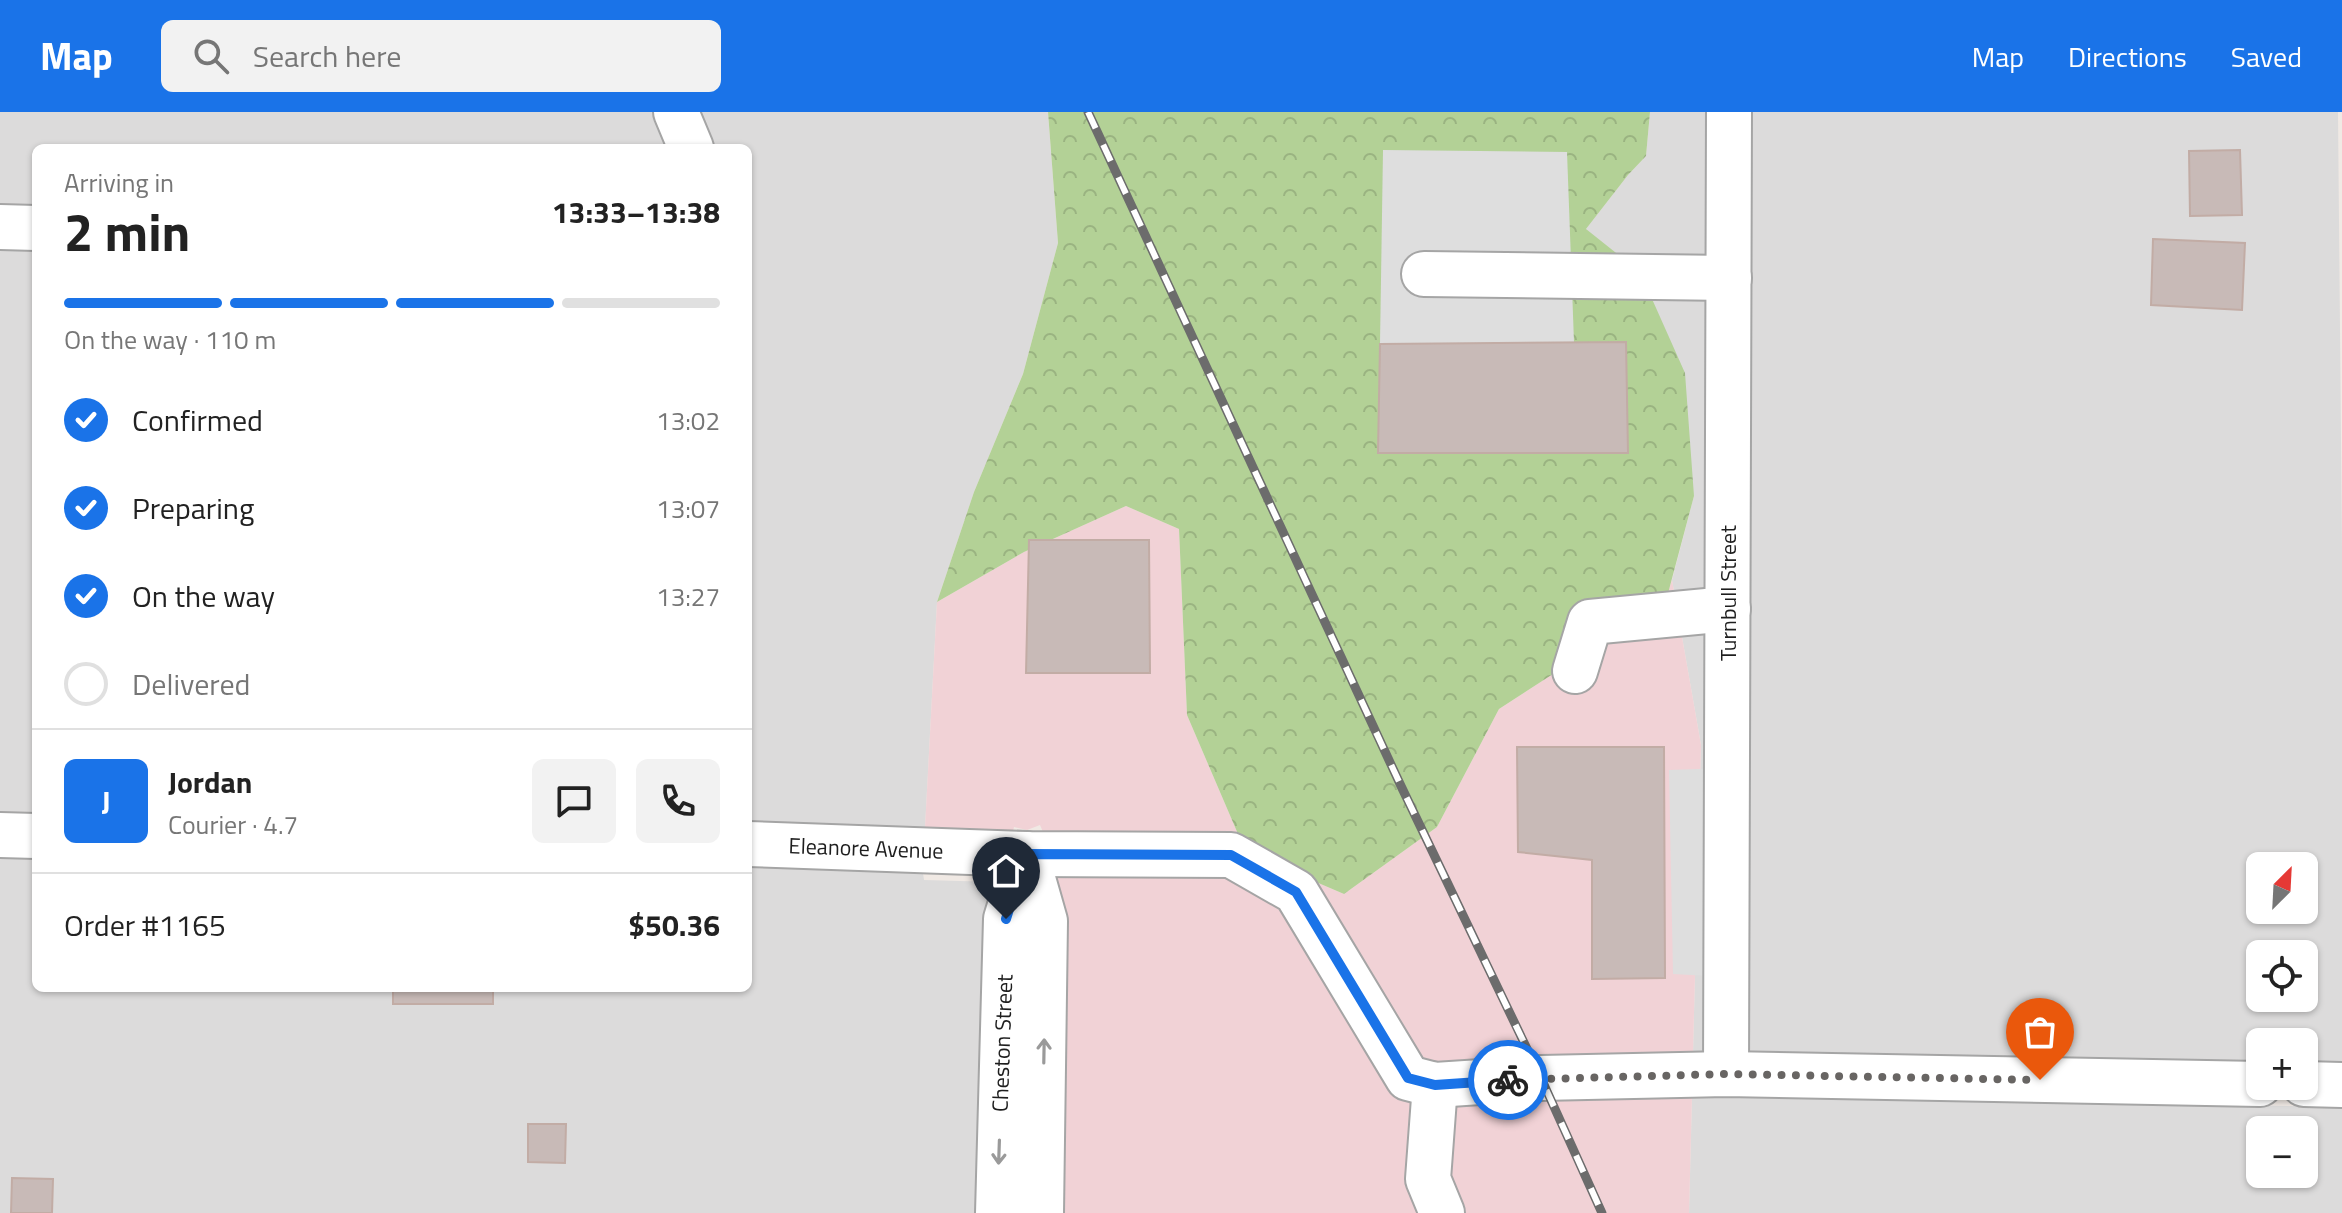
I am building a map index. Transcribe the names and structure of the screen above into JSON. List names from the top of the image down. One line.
{"streets":{"street":["Turnbull Street","Eleanore Avenue","Cheston Street"]},"crossings":[["Eleanore Avenue","Cheston Street"]],"north":"top right","page":{"header":"Map","search":"Search here","nav":["Map","Directions","Saved"],"heading":["2 min","Arriving in","13:33–13:38"],"panel":["Jordan","Courier · 4.7","Order #1165","$50.36"],"bar":"On the way · 110 m","list":[["Confirmed","13:02"],["Preparing","13:07"],["On the way","13:27"],"Delivered"],"round":"J","map_buttons":["+","−"]}}
